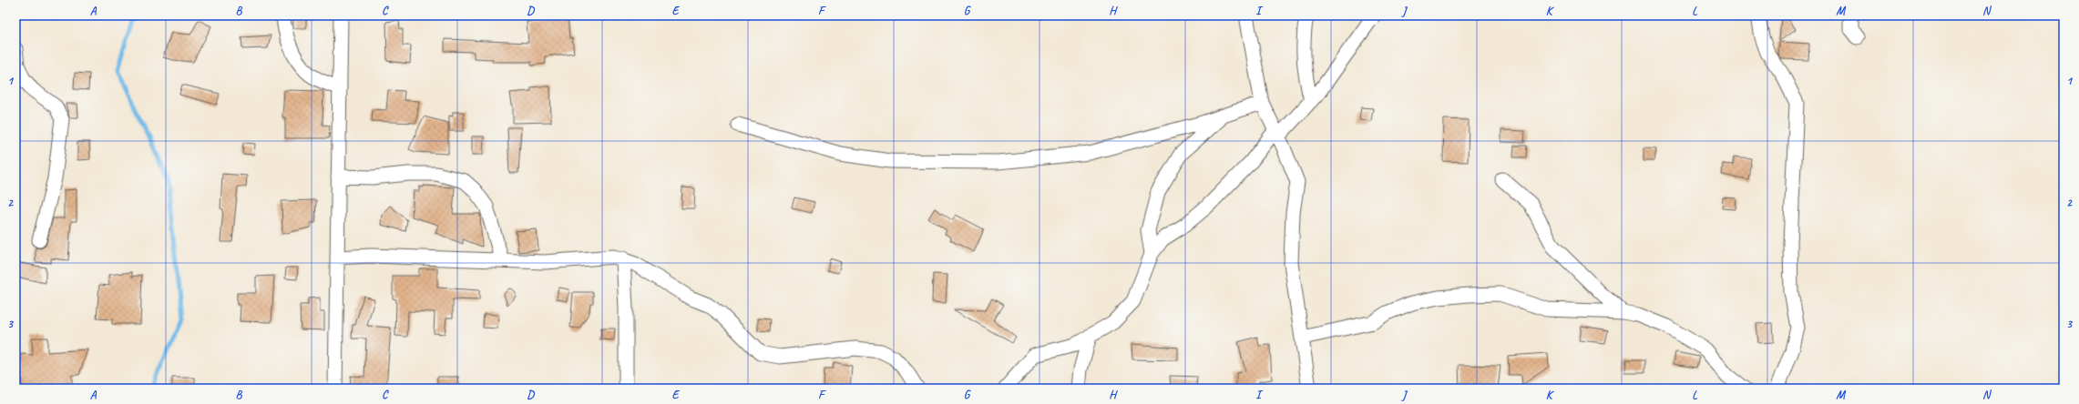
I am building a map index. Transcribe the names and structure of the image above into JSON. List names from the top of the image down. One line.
{"grid":{"columns":["A","B","C","D","E","F","G","H","I","J","K","L","M","N"],"rows":["1","2","3"]}}
